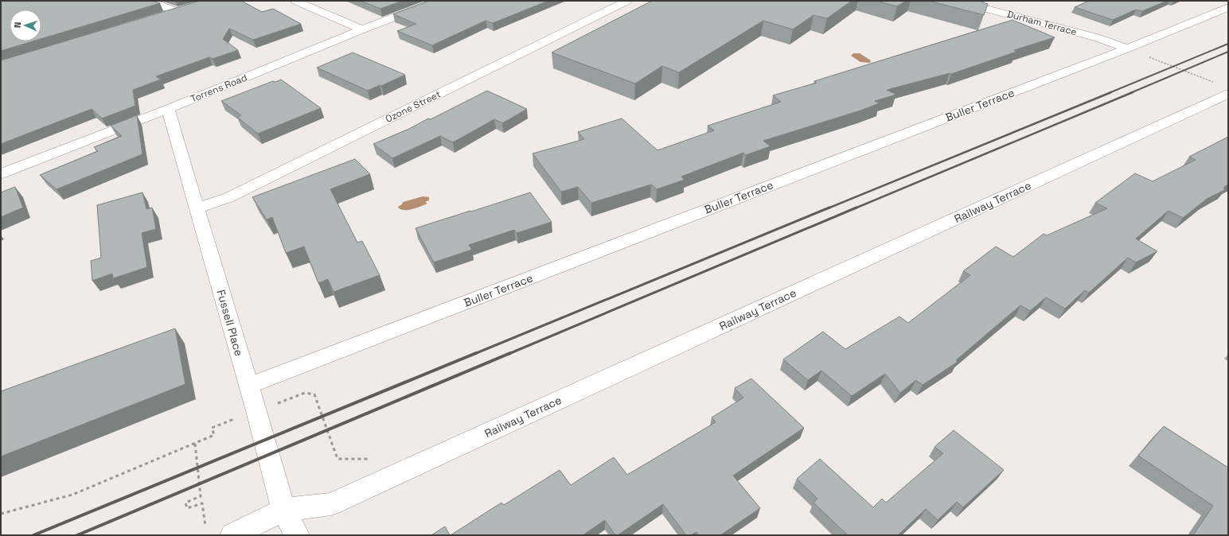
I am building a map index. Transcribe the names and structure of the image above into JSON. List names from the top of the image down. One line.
{"streets":{"street":["Durham Terrace","Torrens Road","Buller Terrace","Ozone Street","Railway Terrace","Fussell Place"]},"crossings":[["Durham Terrace","Buller Terrace"],["Torrens Road","Fussell Place"],["Buller Terrace","Fussell Place"],["Ozone Street","Fussell Place"],["Railway Terrace","Fussell Place"]],"north":"left"}
